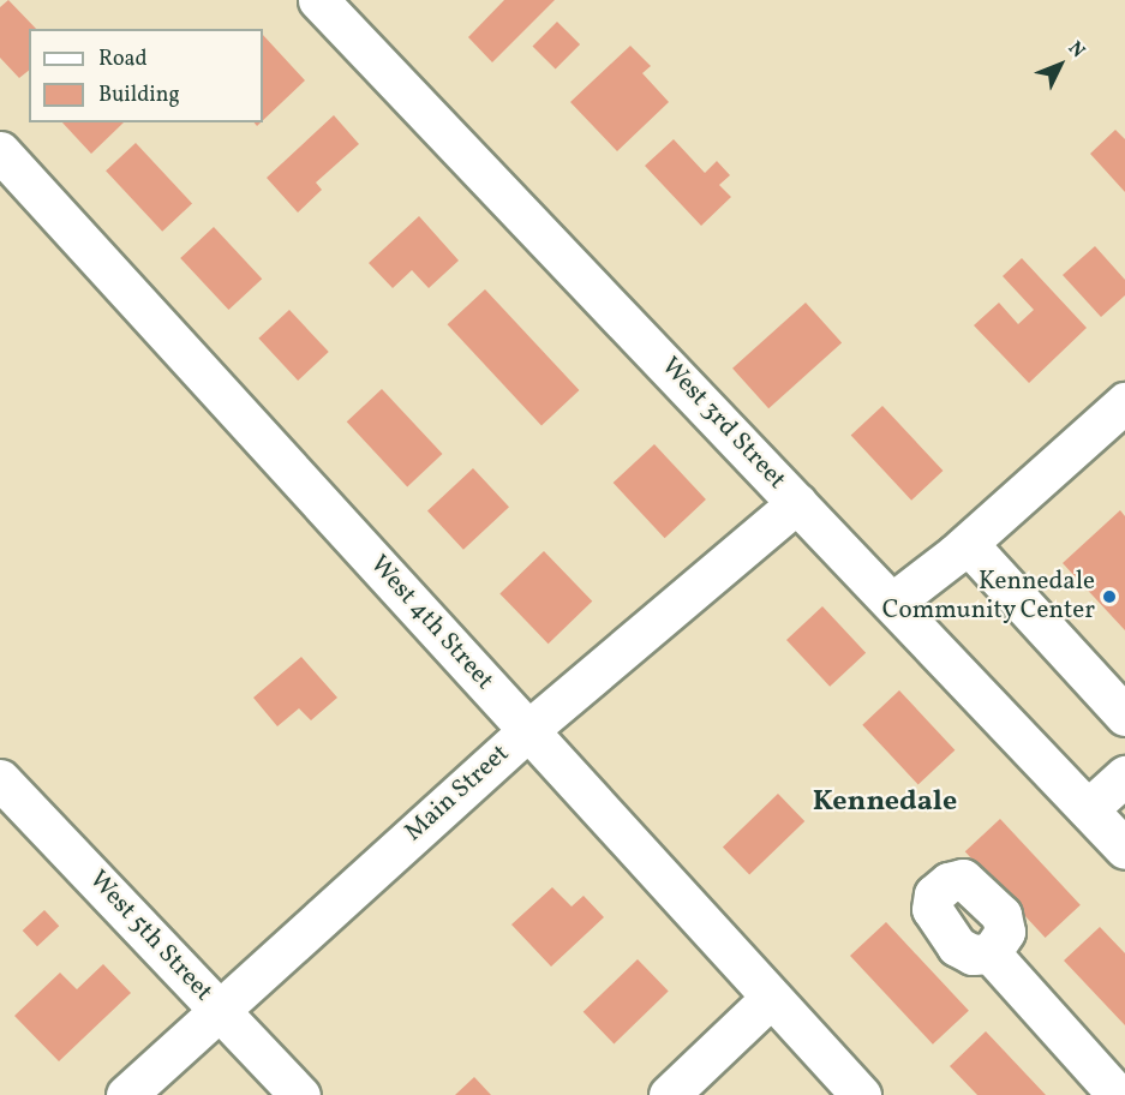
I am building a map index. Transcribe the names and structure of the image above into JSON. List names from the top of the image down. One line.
{"streets":{"street":["West 3rd Street","West 4th Street","Main Street","West 5th Street"]},"crossings":[["West 3rd Street","Main Street"],["West 4th Street","Main Street"],["Main Street","West 5th Street"]],"districts":["Kennedale"],"places":["Kennedale Community Center"],"legend":["Road","Building"],"north":"top right"}
